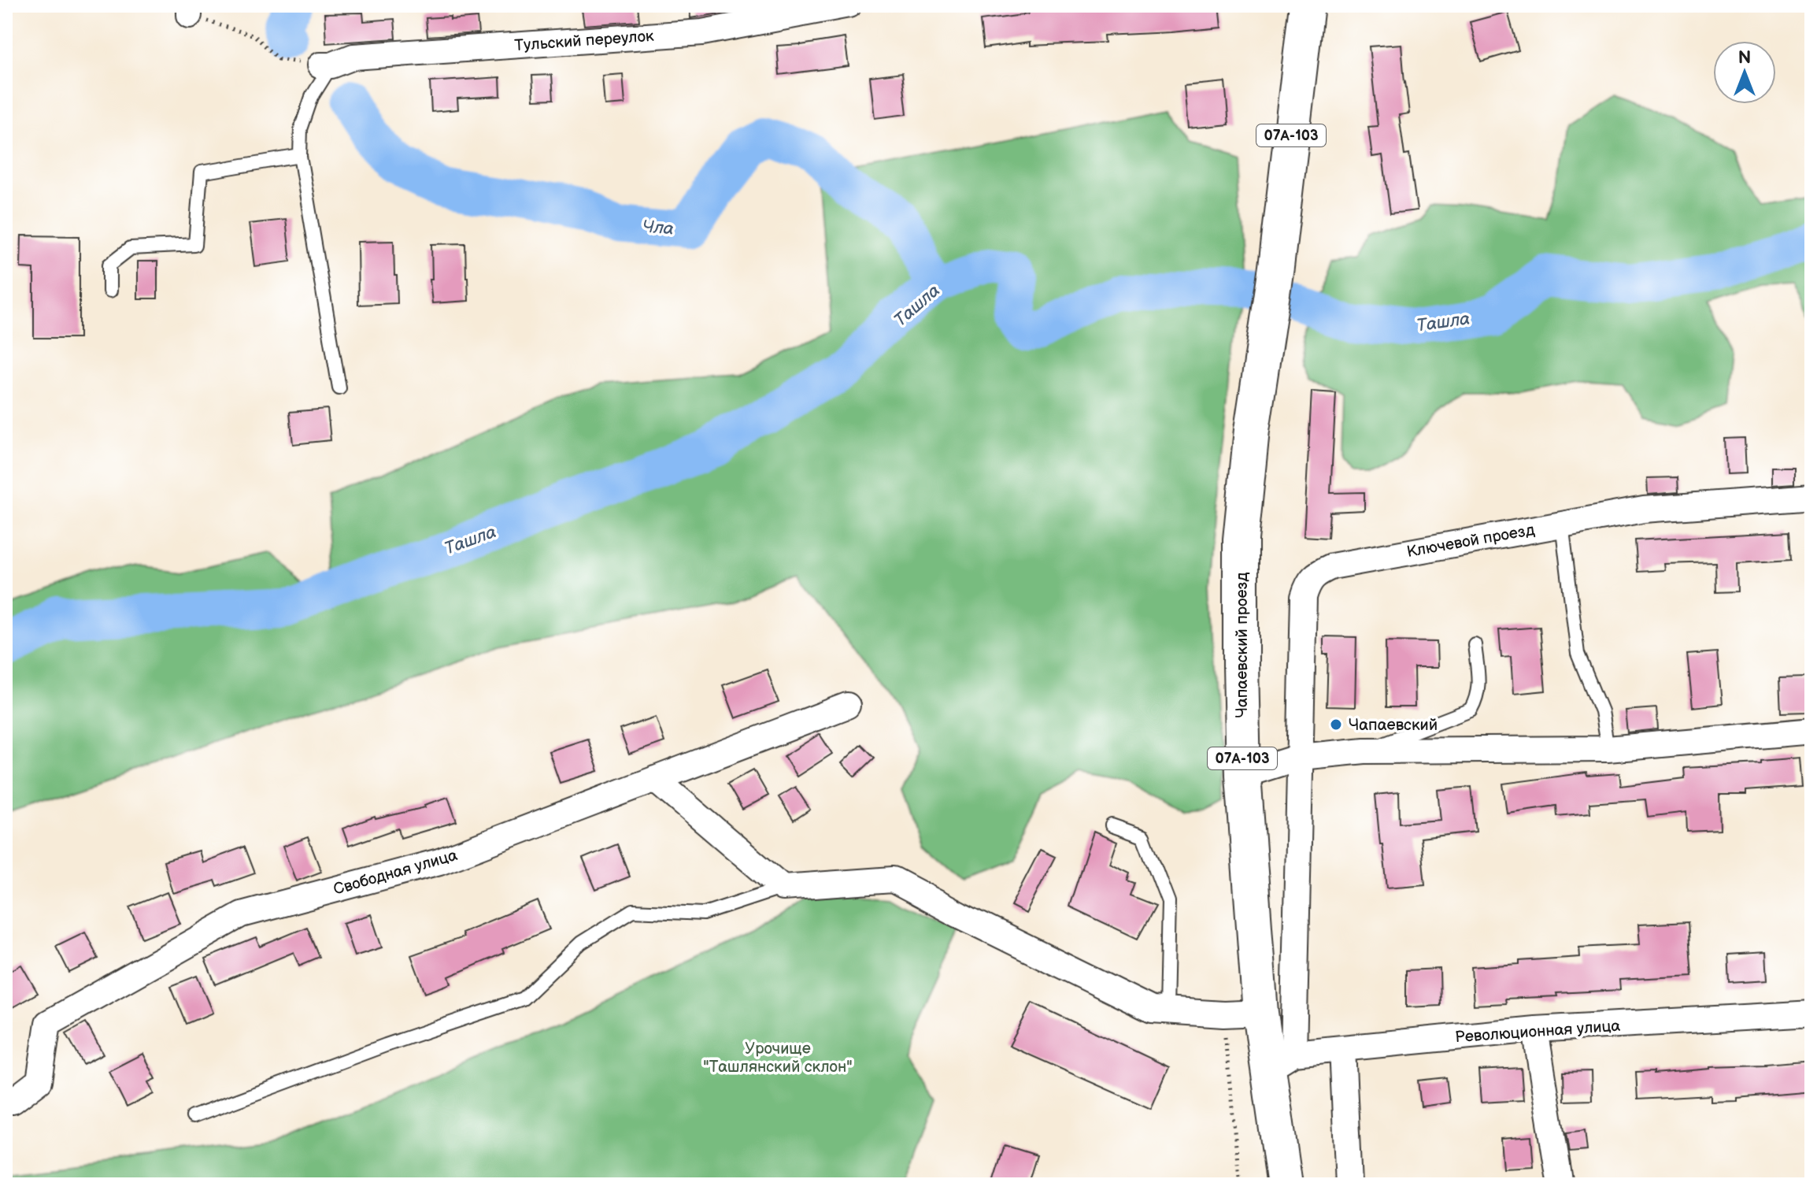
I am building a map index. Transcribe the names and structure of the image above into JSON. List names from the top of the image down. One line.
{"streets":{"main road":["07А-103","Чапаевский проезд"],"street":["Тульский переулок","Ключевой проезд","Свободная улица","Революционная улица"]},"crossings":[["Ключевой проезд","Чапаевский проезд"],["Ключевой проезд","Революционная улица"],["Чапаевский проезд","Революционная улица"]],"water":["Чла","Ташла"],"parks":["Урочище \"Ташлянский склон\""],"places":["Чапаевский"],"north":"top"}
